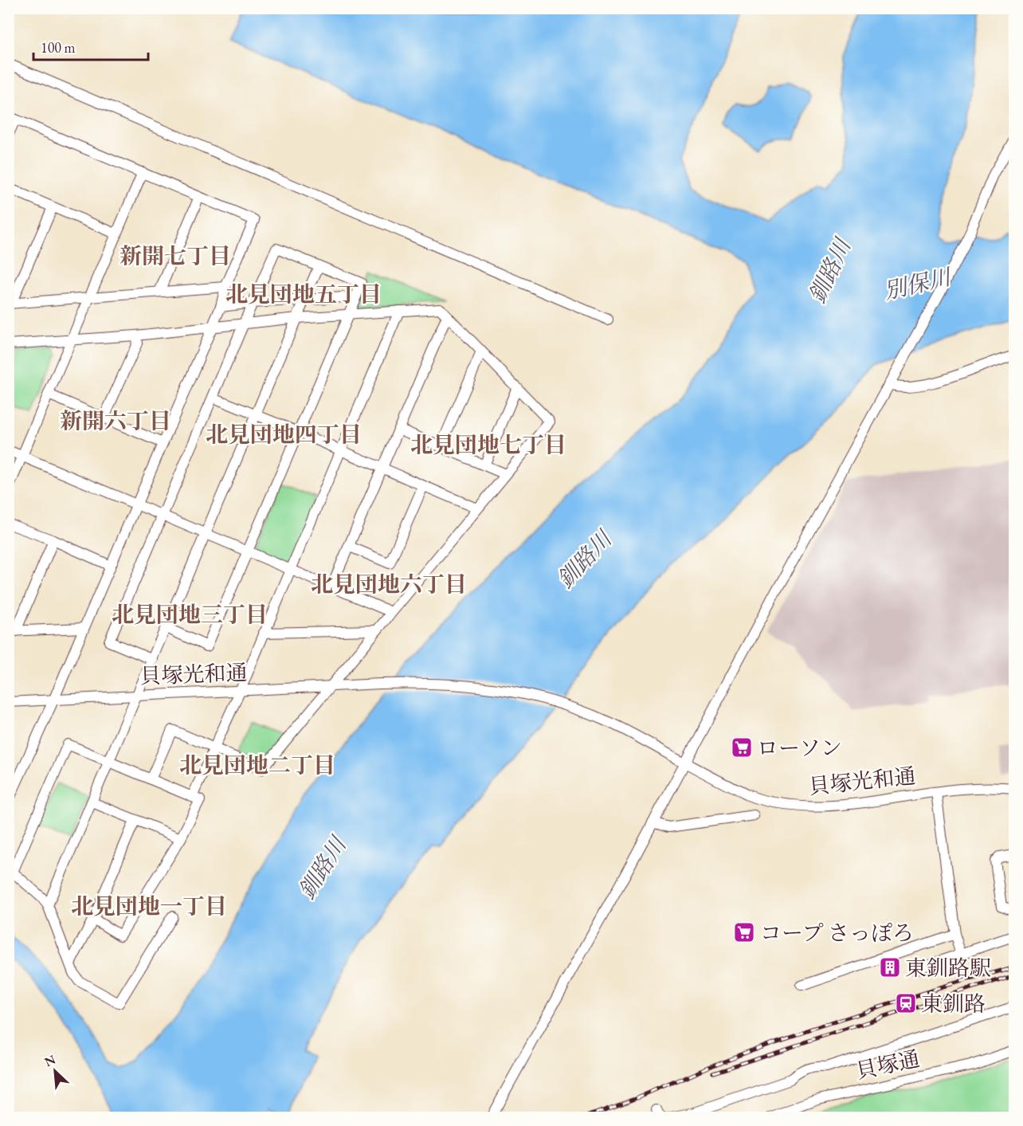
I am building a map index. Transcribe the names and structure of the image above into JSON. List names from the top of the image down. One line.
{"streets":{"street":["貝塚光和通","貝塚通"]},"districts":["新開七丁目","北見団地五丁目","新開六丁目","北見団地四丁目","北見団地七丁目","北見団地六丁目","北見団地三丁目","北見団地二丁目","北見団地一丁目"],"water":["釧路川","別保川"],"places":{"supermarket":["ローソン","コープ さっぽろ"],"building":["東釧路駅"],"station":["東釧路"]},"scale_bar":"100 m","north":"top left"}
